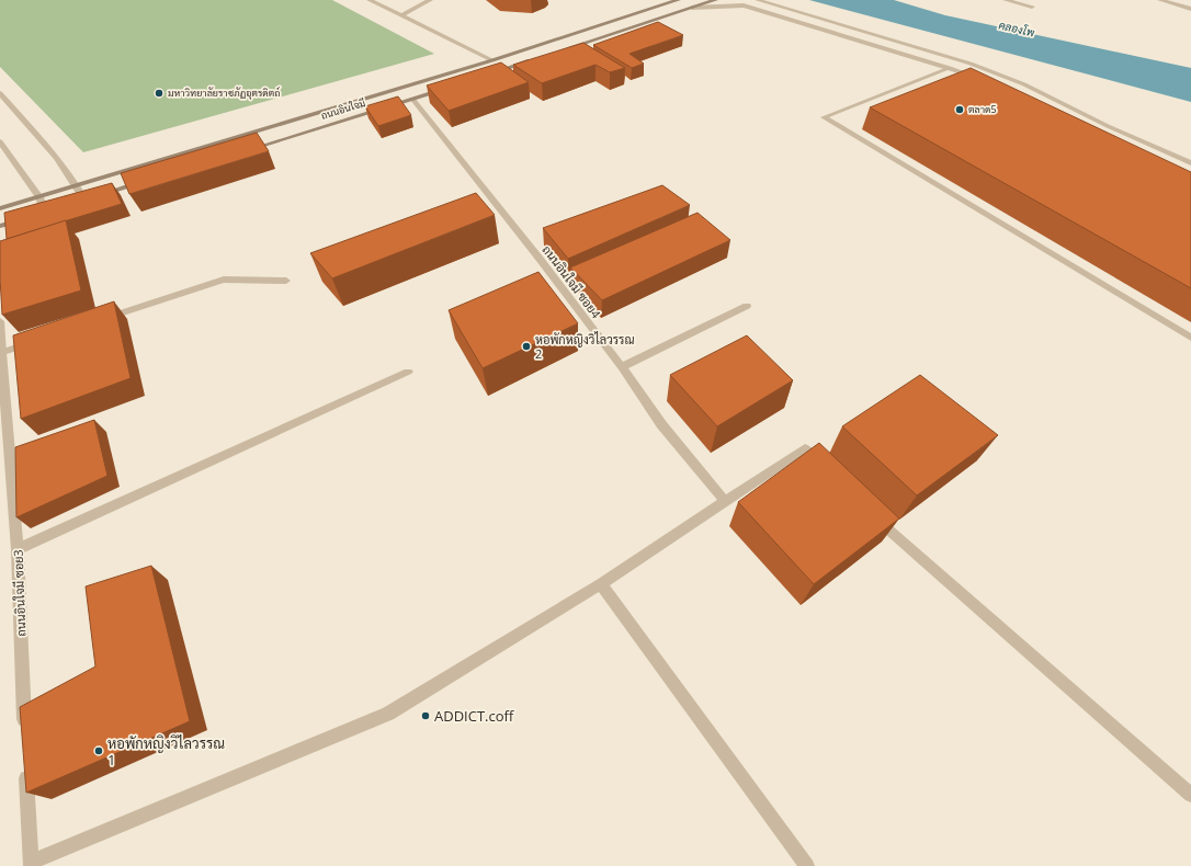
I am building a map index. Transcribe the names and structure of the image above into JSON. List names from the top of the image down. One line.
{"streets":{"main road":["ถนนอินใจมี"],"street":["ถนนอินใจมี ซอย4","ถนนอินใจมี ซอย3"]},"crossings":[["ถนนอินใจมี","ถนนอินใจมี ซอย4"]],"water":["คลองโพ"],"places":["มหาวิทยาลัยราชภัฏอุตรดิตถ์","ตลาด5","หอพักหญิงวิไลวรรณ 2","ADDICT.coff","หอพักหญิงวิไลวรรณ 1"]}
